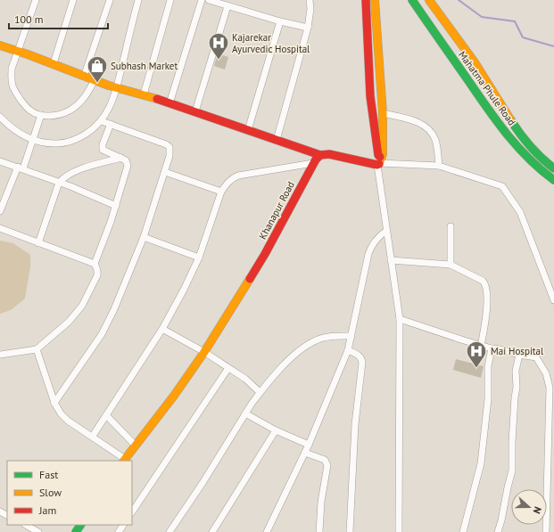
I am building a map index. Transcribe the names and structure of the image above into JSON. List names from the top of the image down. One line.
{"streets":{"main road":["Mahatma Phule Road","Khanapur Road"]},"places":{"hospital":["Kajarekar Ayurvedic Hospital","Mai Hospital"],"shop":["Subhash Market"]},"legend":["Fast","Slow","Jam"],"scale_bar":"100 m","north":"right"}
